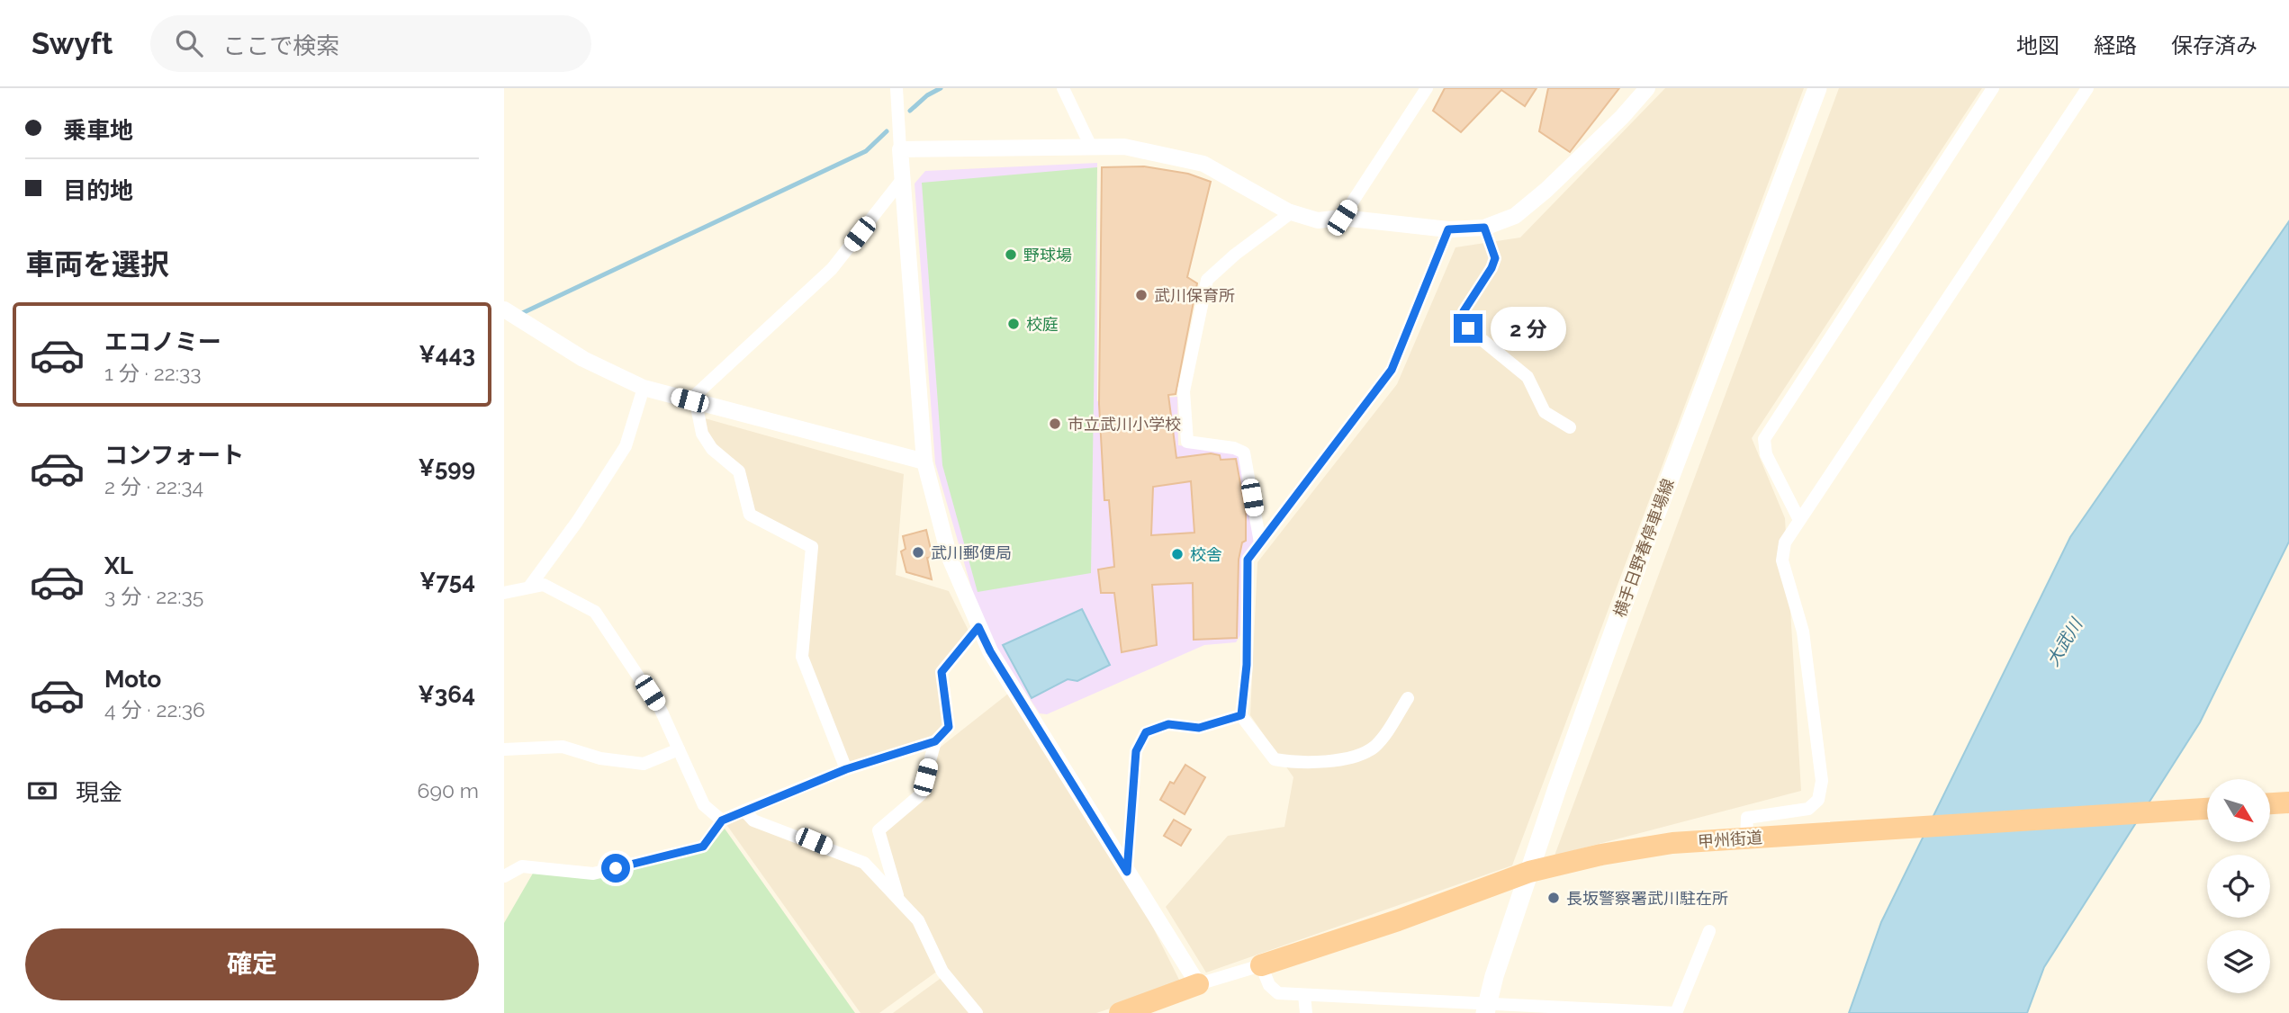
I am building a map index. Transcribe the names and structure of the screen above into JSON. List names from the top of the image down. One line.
{"streets":{"highway":["甲州街道"],"main road":["横手日野春停車場線"]},"crossings":[["横手日野春停車場線","甲州街道"]],"water":["大武川"],"places":["野球場","武川保育所","校庭","市立武川小学校","武川郵便局","校舎","長坂警察署武川駐在所"],"north":"bottom right","page":{"header":"Swyft","search":"ここで検索","nav":["地図","経路","保存済み"],"banner":["乗車地","目的地"],"heading":"車両を選択","list":[{"name":"エコノミー","note":"1 分 · 22:33","value":"¥443"},{"name":"コンフォート","note":"2 分 · 22:34","value":"¥599"},{"name":"XL","note":"3 分 · 22:35","value":"¥754"},{"name":"Moto","note":"4 分 · 22:36","value":"¥364"}],"bubble":"2 分","pay":["現金","690 m"],"buttons":"確定"}}
